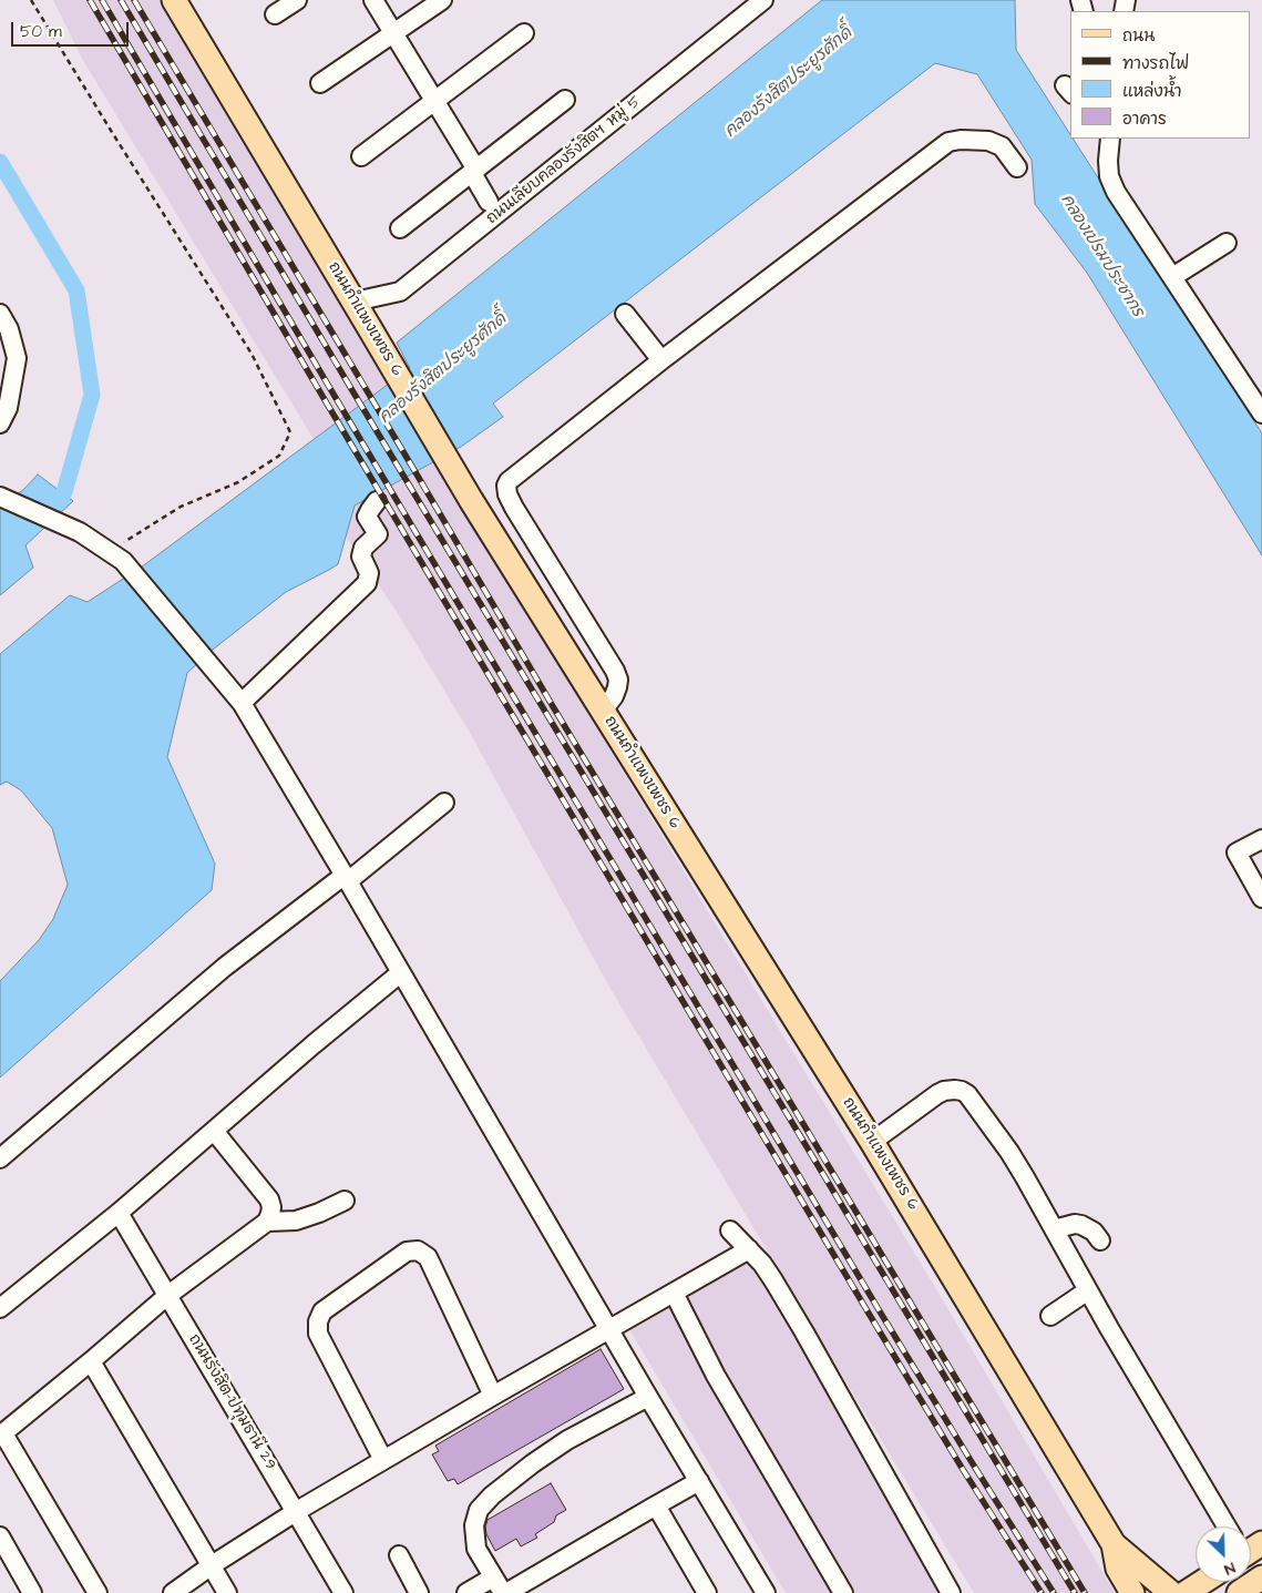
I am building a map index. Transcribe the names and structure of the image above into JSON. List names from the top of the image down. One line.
{"streets":{"main road":["ถนนกำแพงเพชร 6"],"street":["ถนนเลียบคลองรังสิตฯ หมู่ 5","ถนนรังสิต-ปทุมธานี 29"]},"crossings":[["ถนนเลียบคลองรังสิตฯ หมู่ 5","ถนนกำแพงเพชร 6"]],"water":["คลองรังสิตประยูรศักดิ์","คลองเปรมประชากร"],"legend":["ถนน","ทางรถไฟ","แหล่งน้ำ","อาคาร"],"scale_bar":"50 m","north":"bottom right"}
